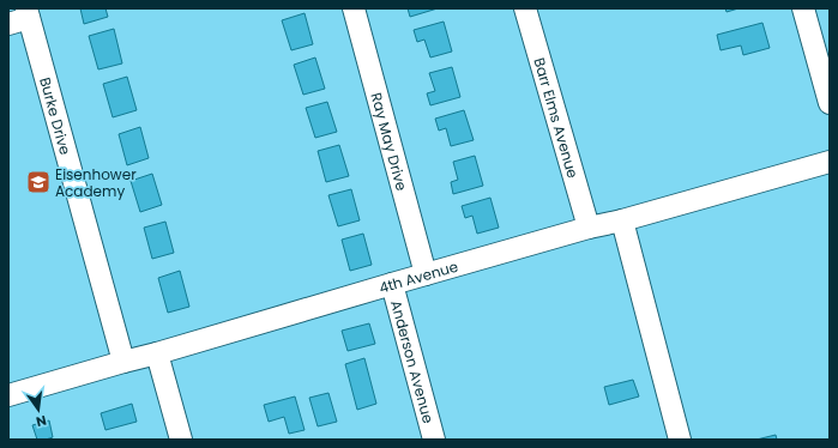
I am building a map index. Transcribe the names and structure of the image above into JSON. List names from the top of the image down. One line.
{"streets":{"street":["Burke Drive","Barr Elms Avenue","Ray May Drive","4th Avenue","Anderson Avenue"]},"crossings":[["Burke Drive","4th Avenue"],["Barr Elms Avenue","4th Avenue"],["Ray May Drive","4th Avenue"],["4th Avenue","Anderson Avenue"]],"places":{"school or university":["Eisenhower Academy"]},"north":"bottom"}
